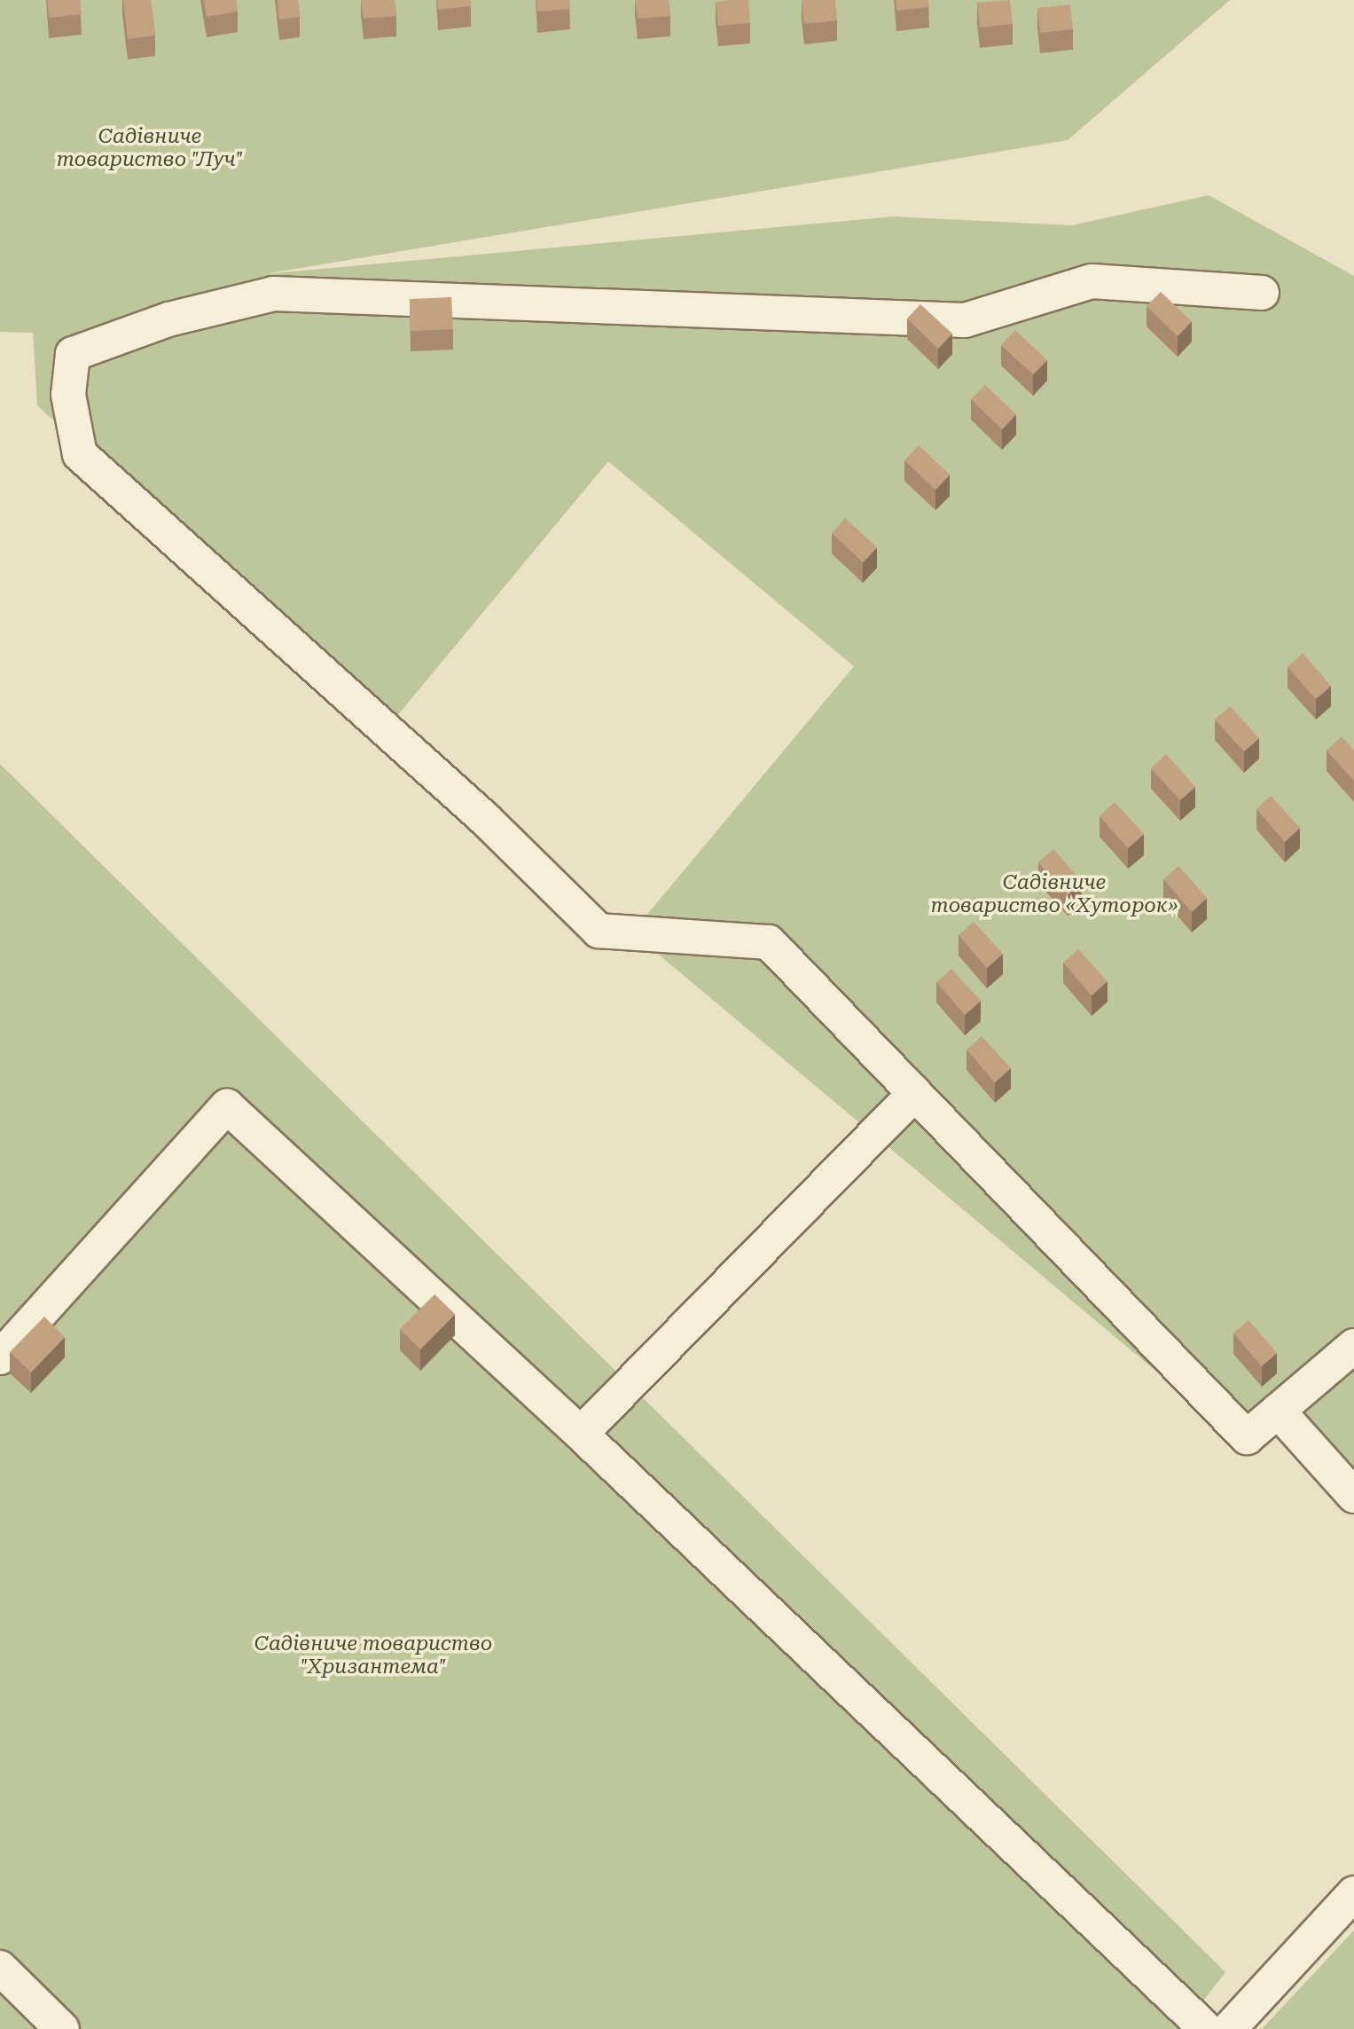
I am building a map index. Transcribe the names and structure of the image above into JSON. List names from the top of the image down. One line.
{"parks":["Садівниче товариство \"Луч\"","Садівниче товариство «Хуторок»","Садівниче товариство \"Хризантема\""]}
